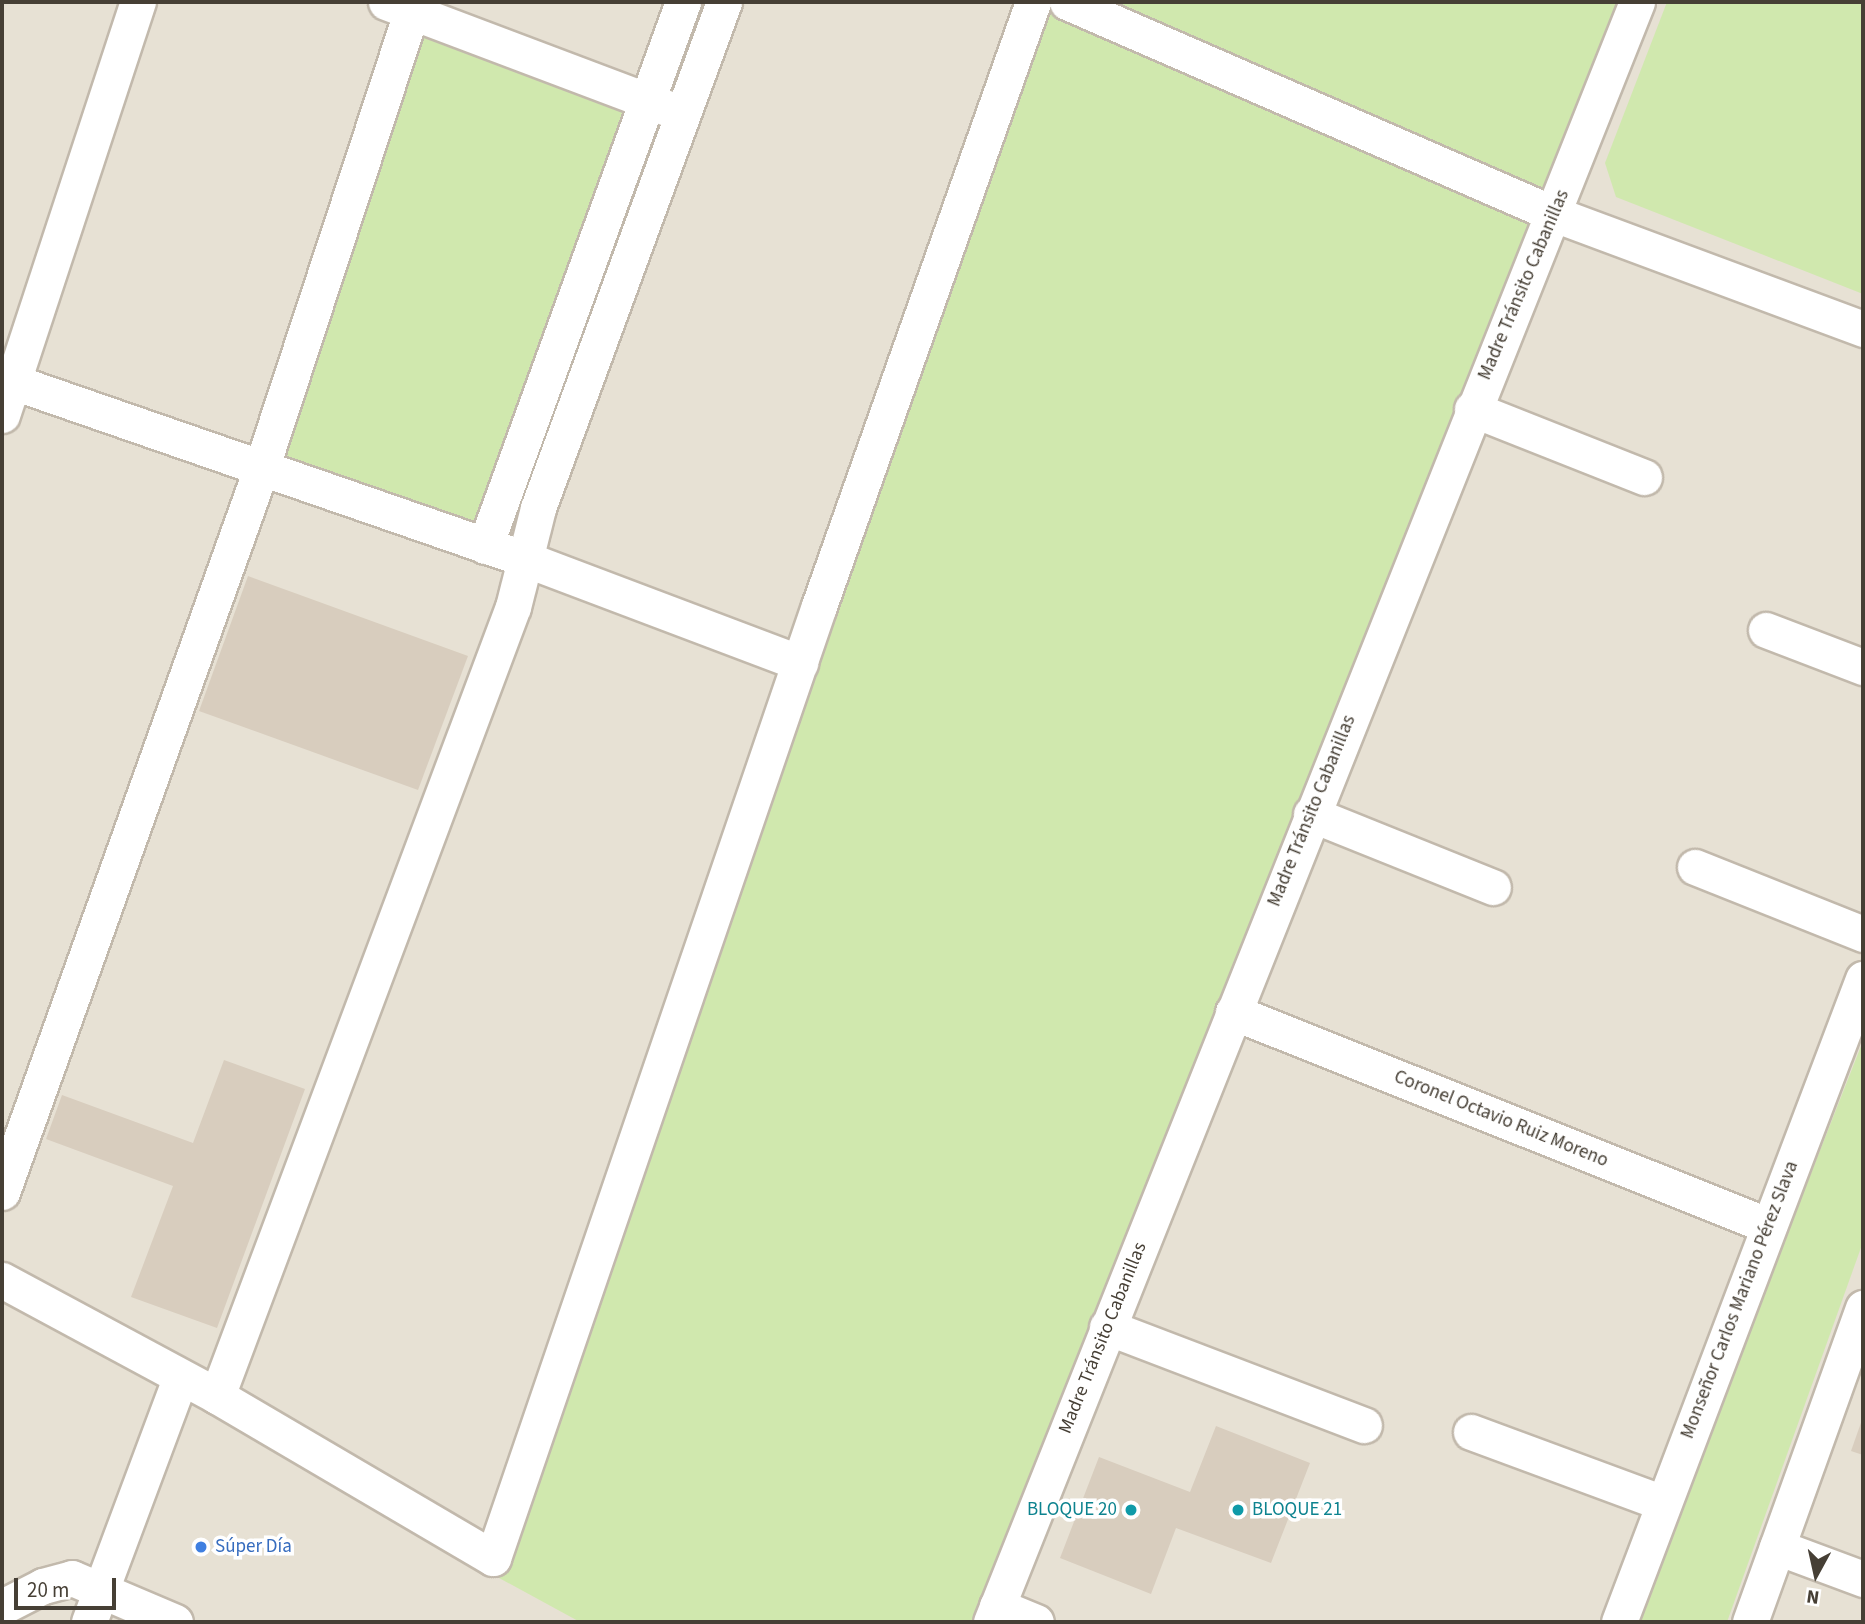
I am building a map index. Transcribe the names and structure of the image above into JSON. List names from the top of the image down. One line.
{"streets":{"street":["Madre Tránsito Cabanillas","Coronel Octavio Ruiz Moreno","Monseñor Carlos Mariano Pérez Slava"]},"crossings":[["Madre Tránsito Cabanillas","Coronel Octavio Ruiz Moreno"],["Coronel Octavio Ruiz Moreno","Monseñor Carlos Mariano Pérez Slava"]],"places":["BLOQUE 20","BLOQUE 21","Súper Día"],"scale_bar":"20 m","north":"bottom"}
